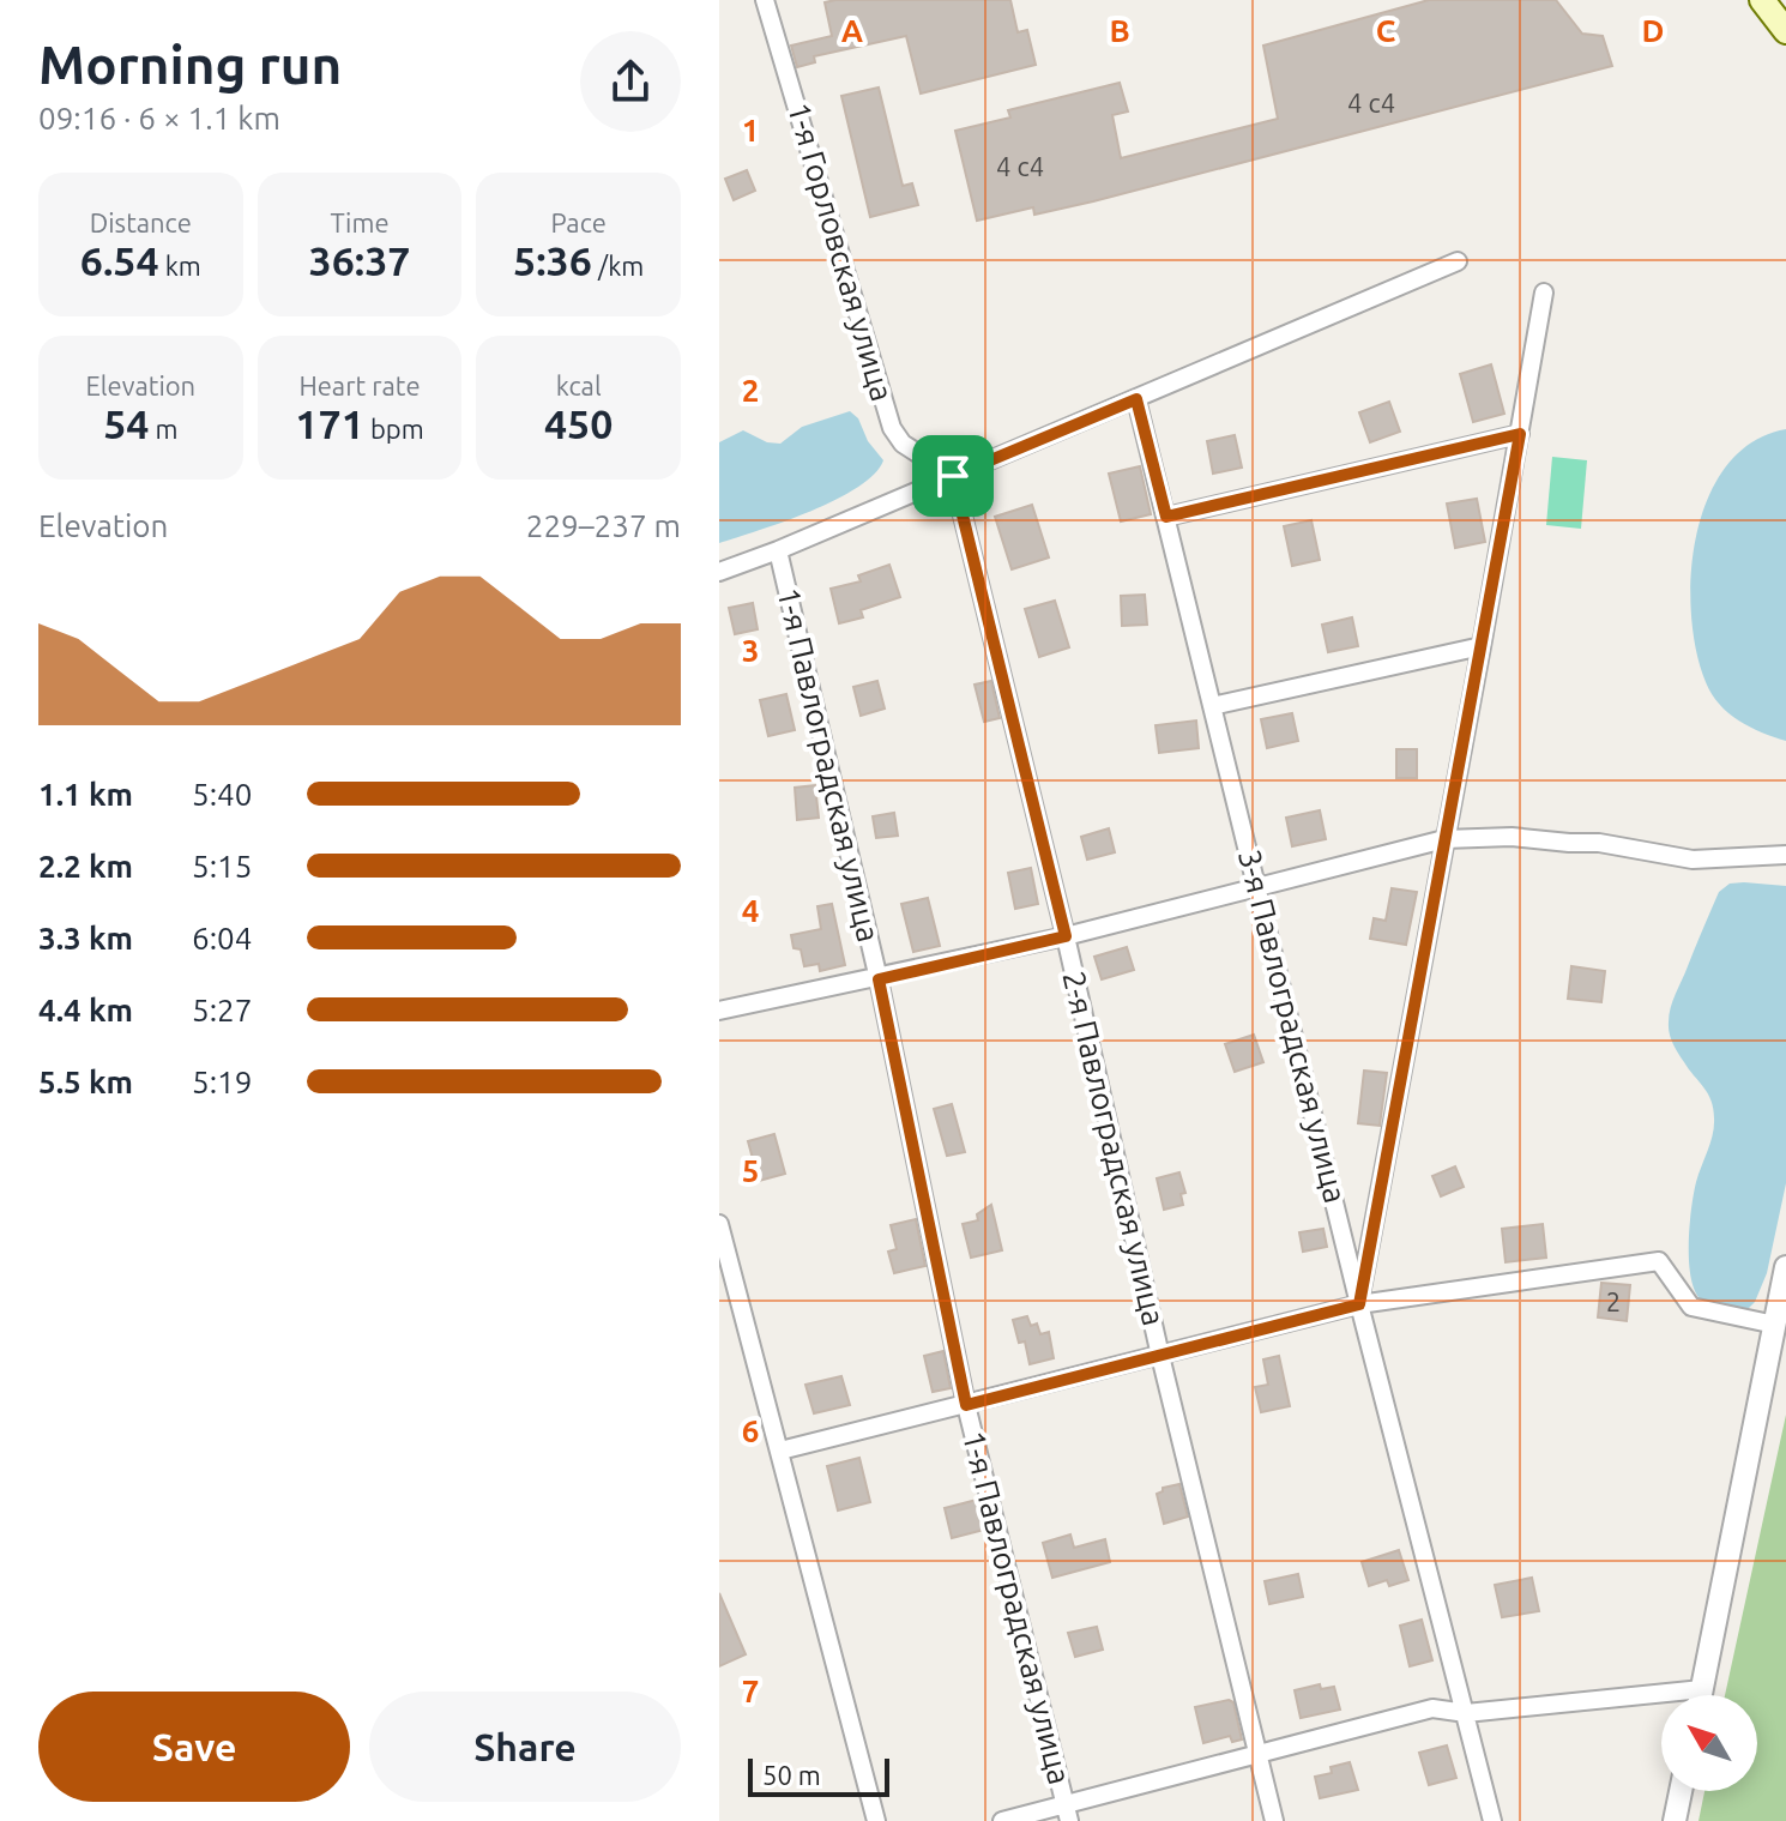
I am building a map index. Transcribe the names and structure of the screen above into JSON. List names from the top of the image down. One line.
{"streets":{"street":["1-я Горловская улица","1-я Павлоградская улица","3-я Павлоградская улица","2-я Павлоградская улица"]},"crossings":[["1-я Горловская улица","2-я Павлоградская улица"]],"house_numbers":["4 с4","4 с4","2"],"scale_bar":"50 m","north":"top left","page":{"heading":["Morning run","09:16 · 6 × 1.1 km"],"stats":[["Distance","6.54 km"],["Time","36:37"],["Pace","5:36 /km"],["Elevation","54 m"],["Heart rate","171 bpm"],["kcal","450"]],"chart":["Elevation","229–237 m"],"list":[{"name":"1.1 km","note":"5:40"},{"name":"2.2 km","note":"5:15"},{"name":"3.3 km","note":"6:04"},{"name":"4.4 km","note":"5:27"},{"name":"5.5 km","note":"5:19"}],"buttons":["Save","Share"],"scale":"50 m"},"grid":{"columns":["A","B","C","D"],"rows":["1","2","3","4","5","6","7"]}}
